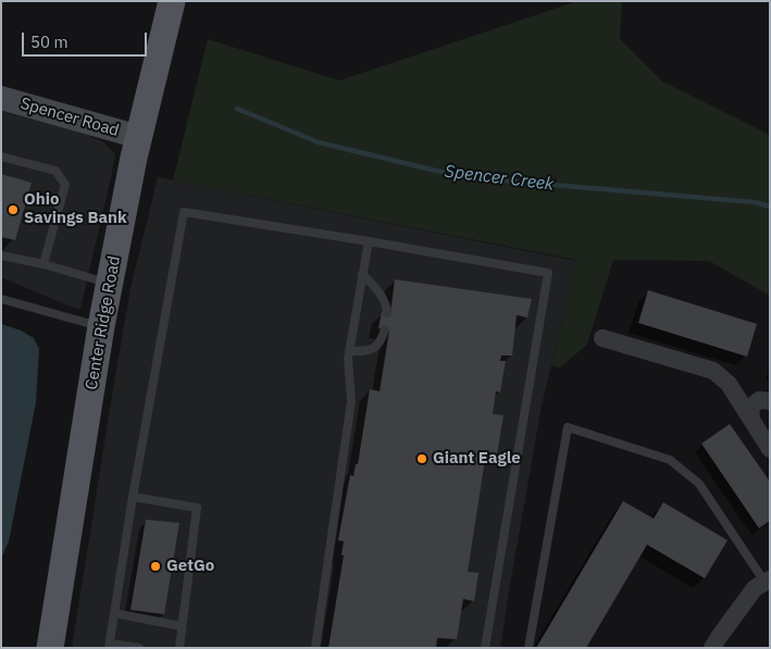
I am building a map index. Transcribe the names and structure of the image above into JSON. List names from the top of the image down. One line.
{"streets":{"main road":["Center Ridge Road"],"street":["Spencer Road"]},"crossings":[["Spencer Road","Center Ridge Road"]],"water":["Spencer Creek"],"places":["Ohio Savings Bank","Giant Eagle","GetGo"],"scale_bar":"50 m"}
